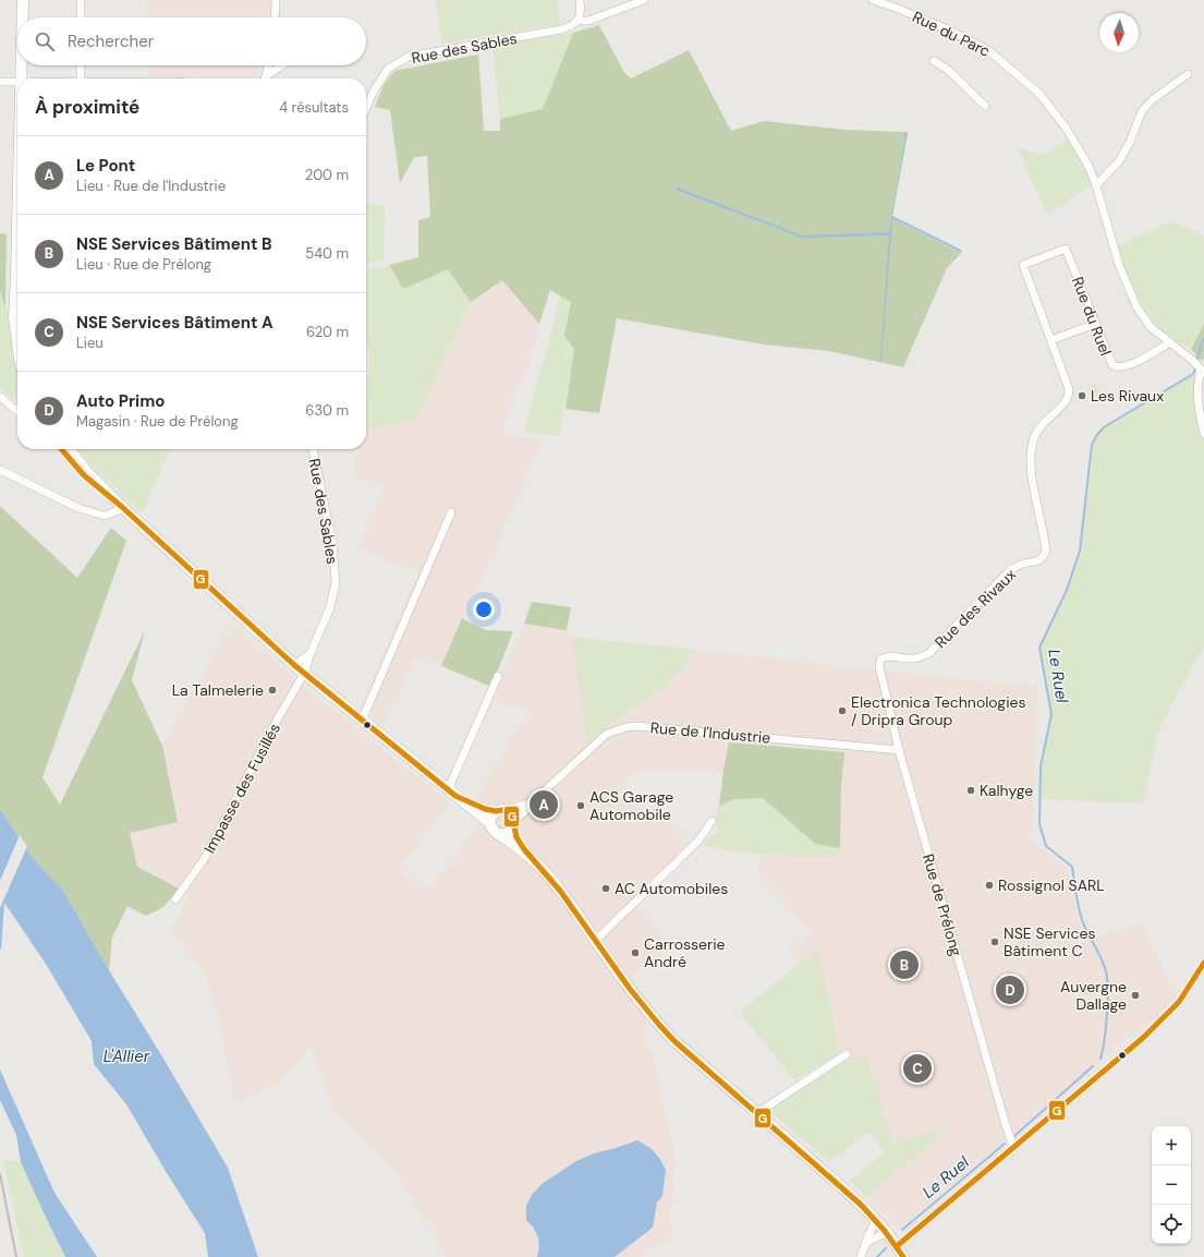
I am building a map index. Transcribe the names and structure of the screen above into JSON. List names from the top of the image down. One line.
{"streets":{"street":["Rue du Parc","Rue des Sables","Rue du Ruel","Rue des Rivaux","Rue de l'Industrie","Impasse des Fusillés","Rue de Prélong"]},"crossings":[["Rue du Parc","Rue du Ruel"],["Rue des Sables","Impasse des Fusillés"],["Rue du Ruel","Rue des Rivaux"],["Rue des Rivaux","Rue de Prélong"],["Rue de l'Industrie","Rue de Prélong"]],"water":["Le Ruel","L'Allier"],"places":["Les Rivaux","La Talmelerie","Electronica Technologies / Dripra Group","Kalhyge","ACS Garage Automobile","Rossignol SARL","AC Automobiles","NSE Services Bâtiment C","Carrosserie André","Auvergne Dallage"],"lines":["transit line G"],"north":"bottom","page":{"search":"Rechercher","heading":["À proximité","4 résultats"],"list":[{"mark":"A","name":"Le Pont","note":"Lieu · Rue de l'Industrie","value":"200 m"},{"mark":"B","name":"NSE Services Bâtiment B","note":"Lieu · Rue de Prélong","value":"540 m"},{"mark":"C","name":"NSE Services Bâtiment A","note":"Lieu","value":"620 m"},{"mark":"D","name":"Auto Primo","note":"Magasin · Rue de Prélong","value":"630 m"}],"pins":["A","B","D","C"],"map_buttons":["+","−"]}}
